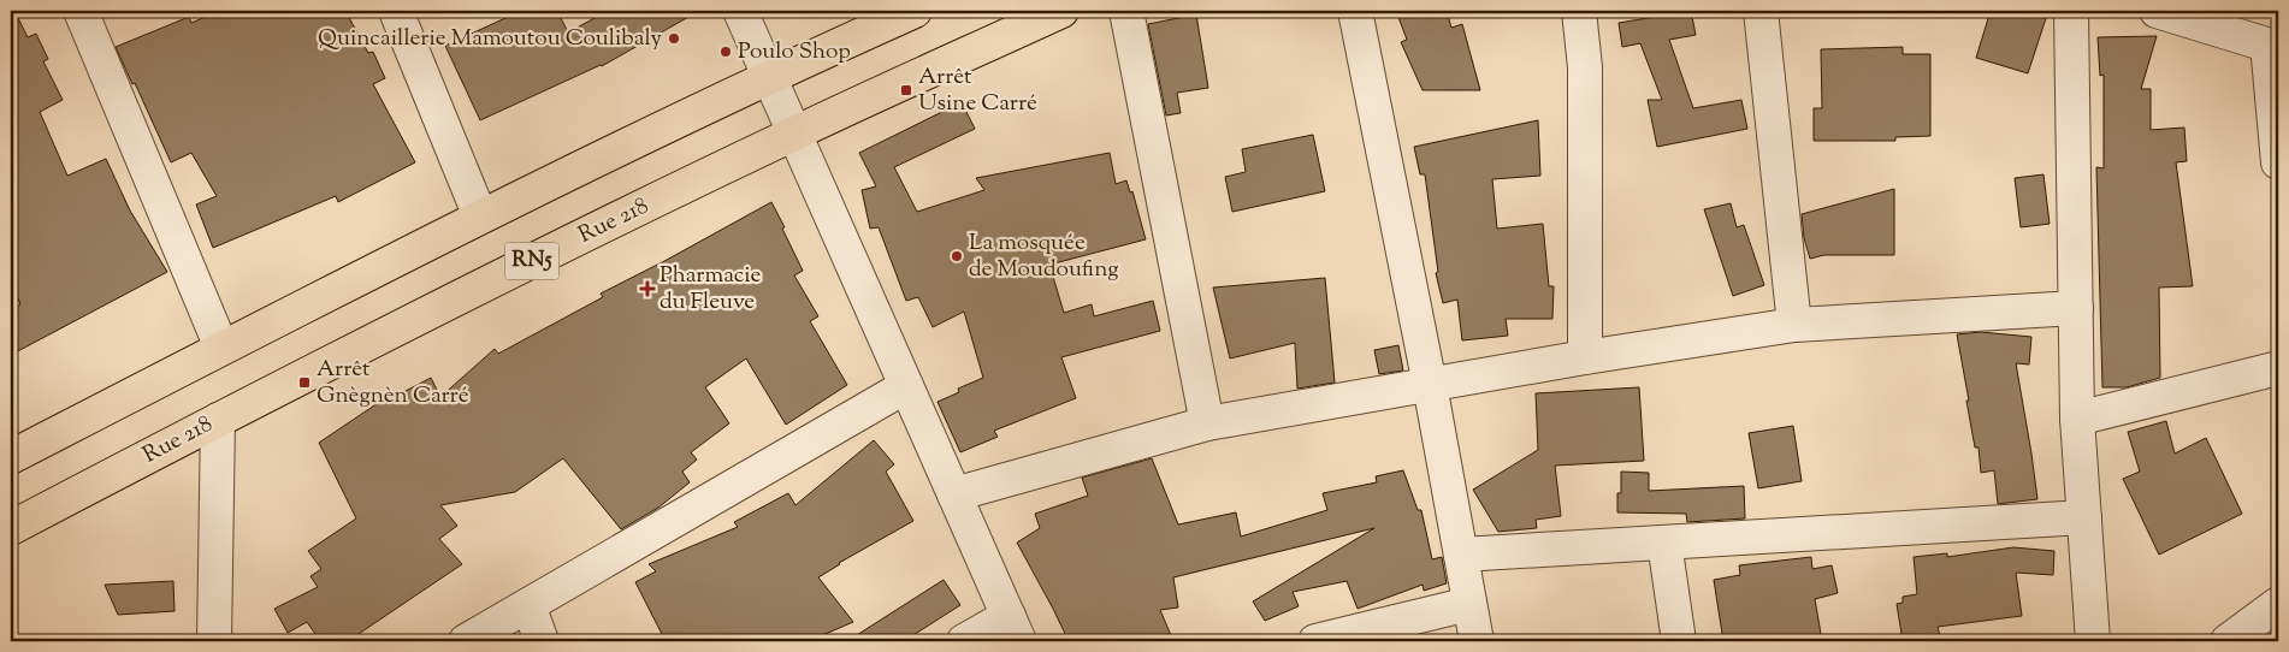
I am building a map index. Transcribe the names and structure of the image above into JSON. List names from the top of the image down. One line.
{"streets":{"highway":["Rue 218","RN5"]},"places":{"other":["Quincaillerie Mamoutou Coulibaly","Poulo Shop","La mosquée de Moudoufing"],"transit":["Arrêt Usine Carré","Arrêt Gnègnèn Carré"],"health":["Pharmacie du Fleuve"]}}
